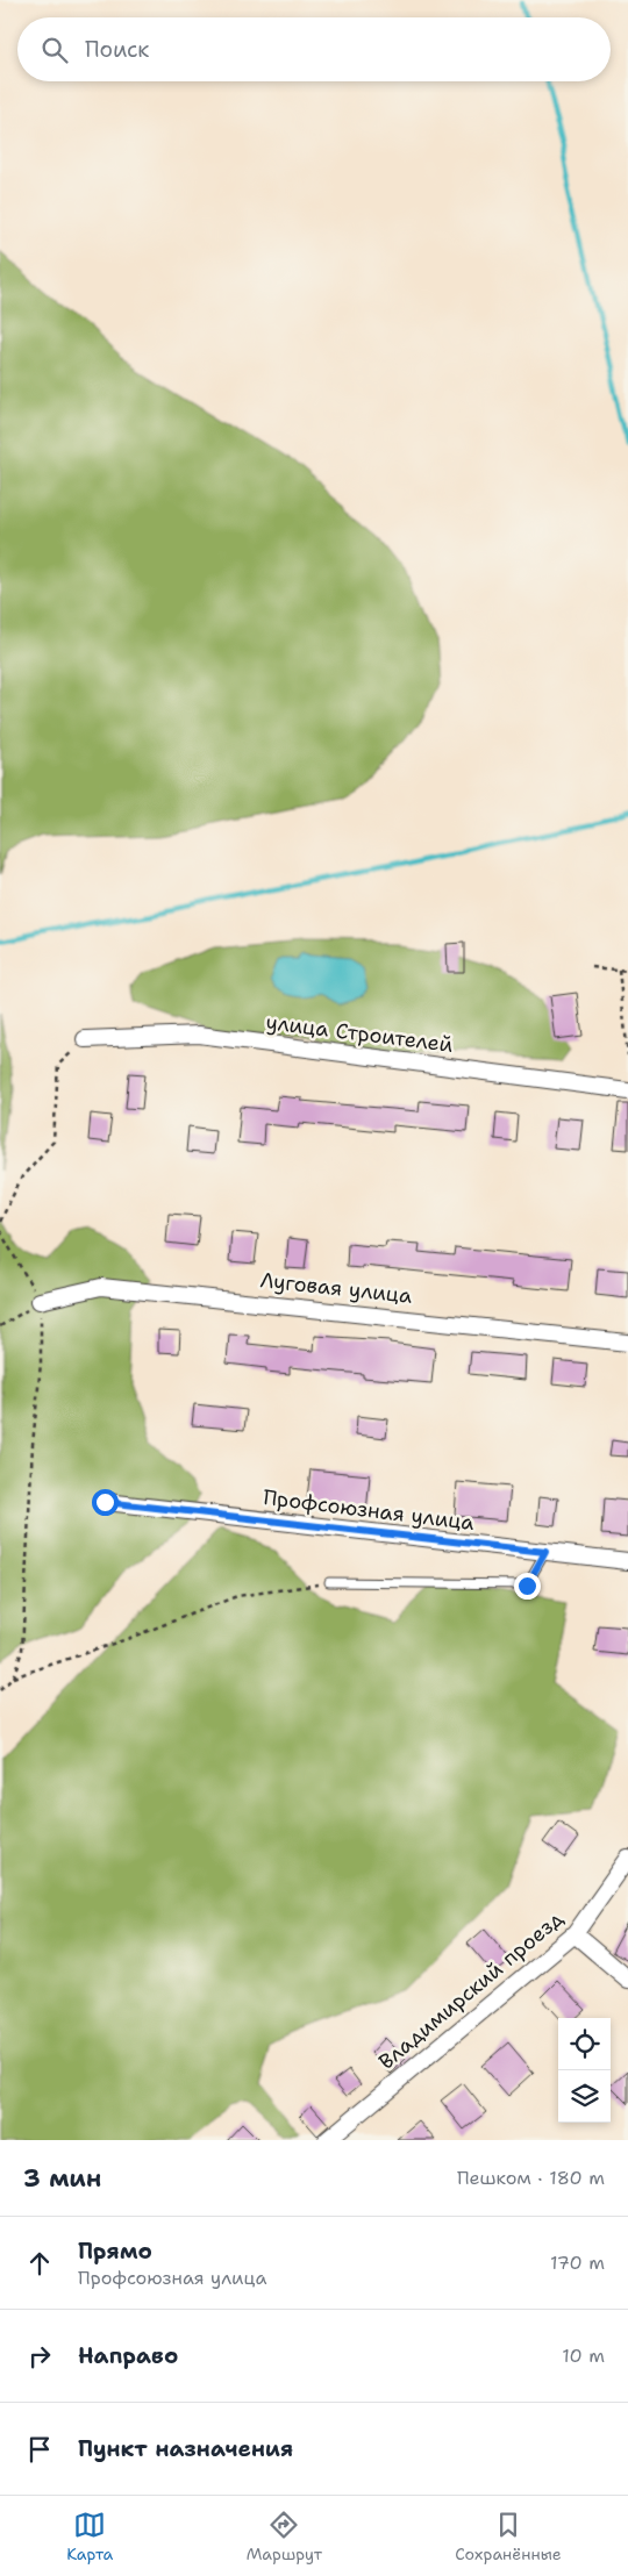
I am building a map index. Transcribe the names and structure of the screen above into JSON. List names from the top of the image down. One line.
{"streets":{"street":["улица Строителей","Луговая улица","Профсоюзная улица","Владимирский проезд"]},"page":{"search":"Поиск","heading":["3 мин","Пешком · 180 m"],"list":[["Прямо","Профсоюзная улица","170 m"],["Направо","10 m"],"Пункт назначения"],"nav":["Карта","Маршрут","Сохранённые"]}}
